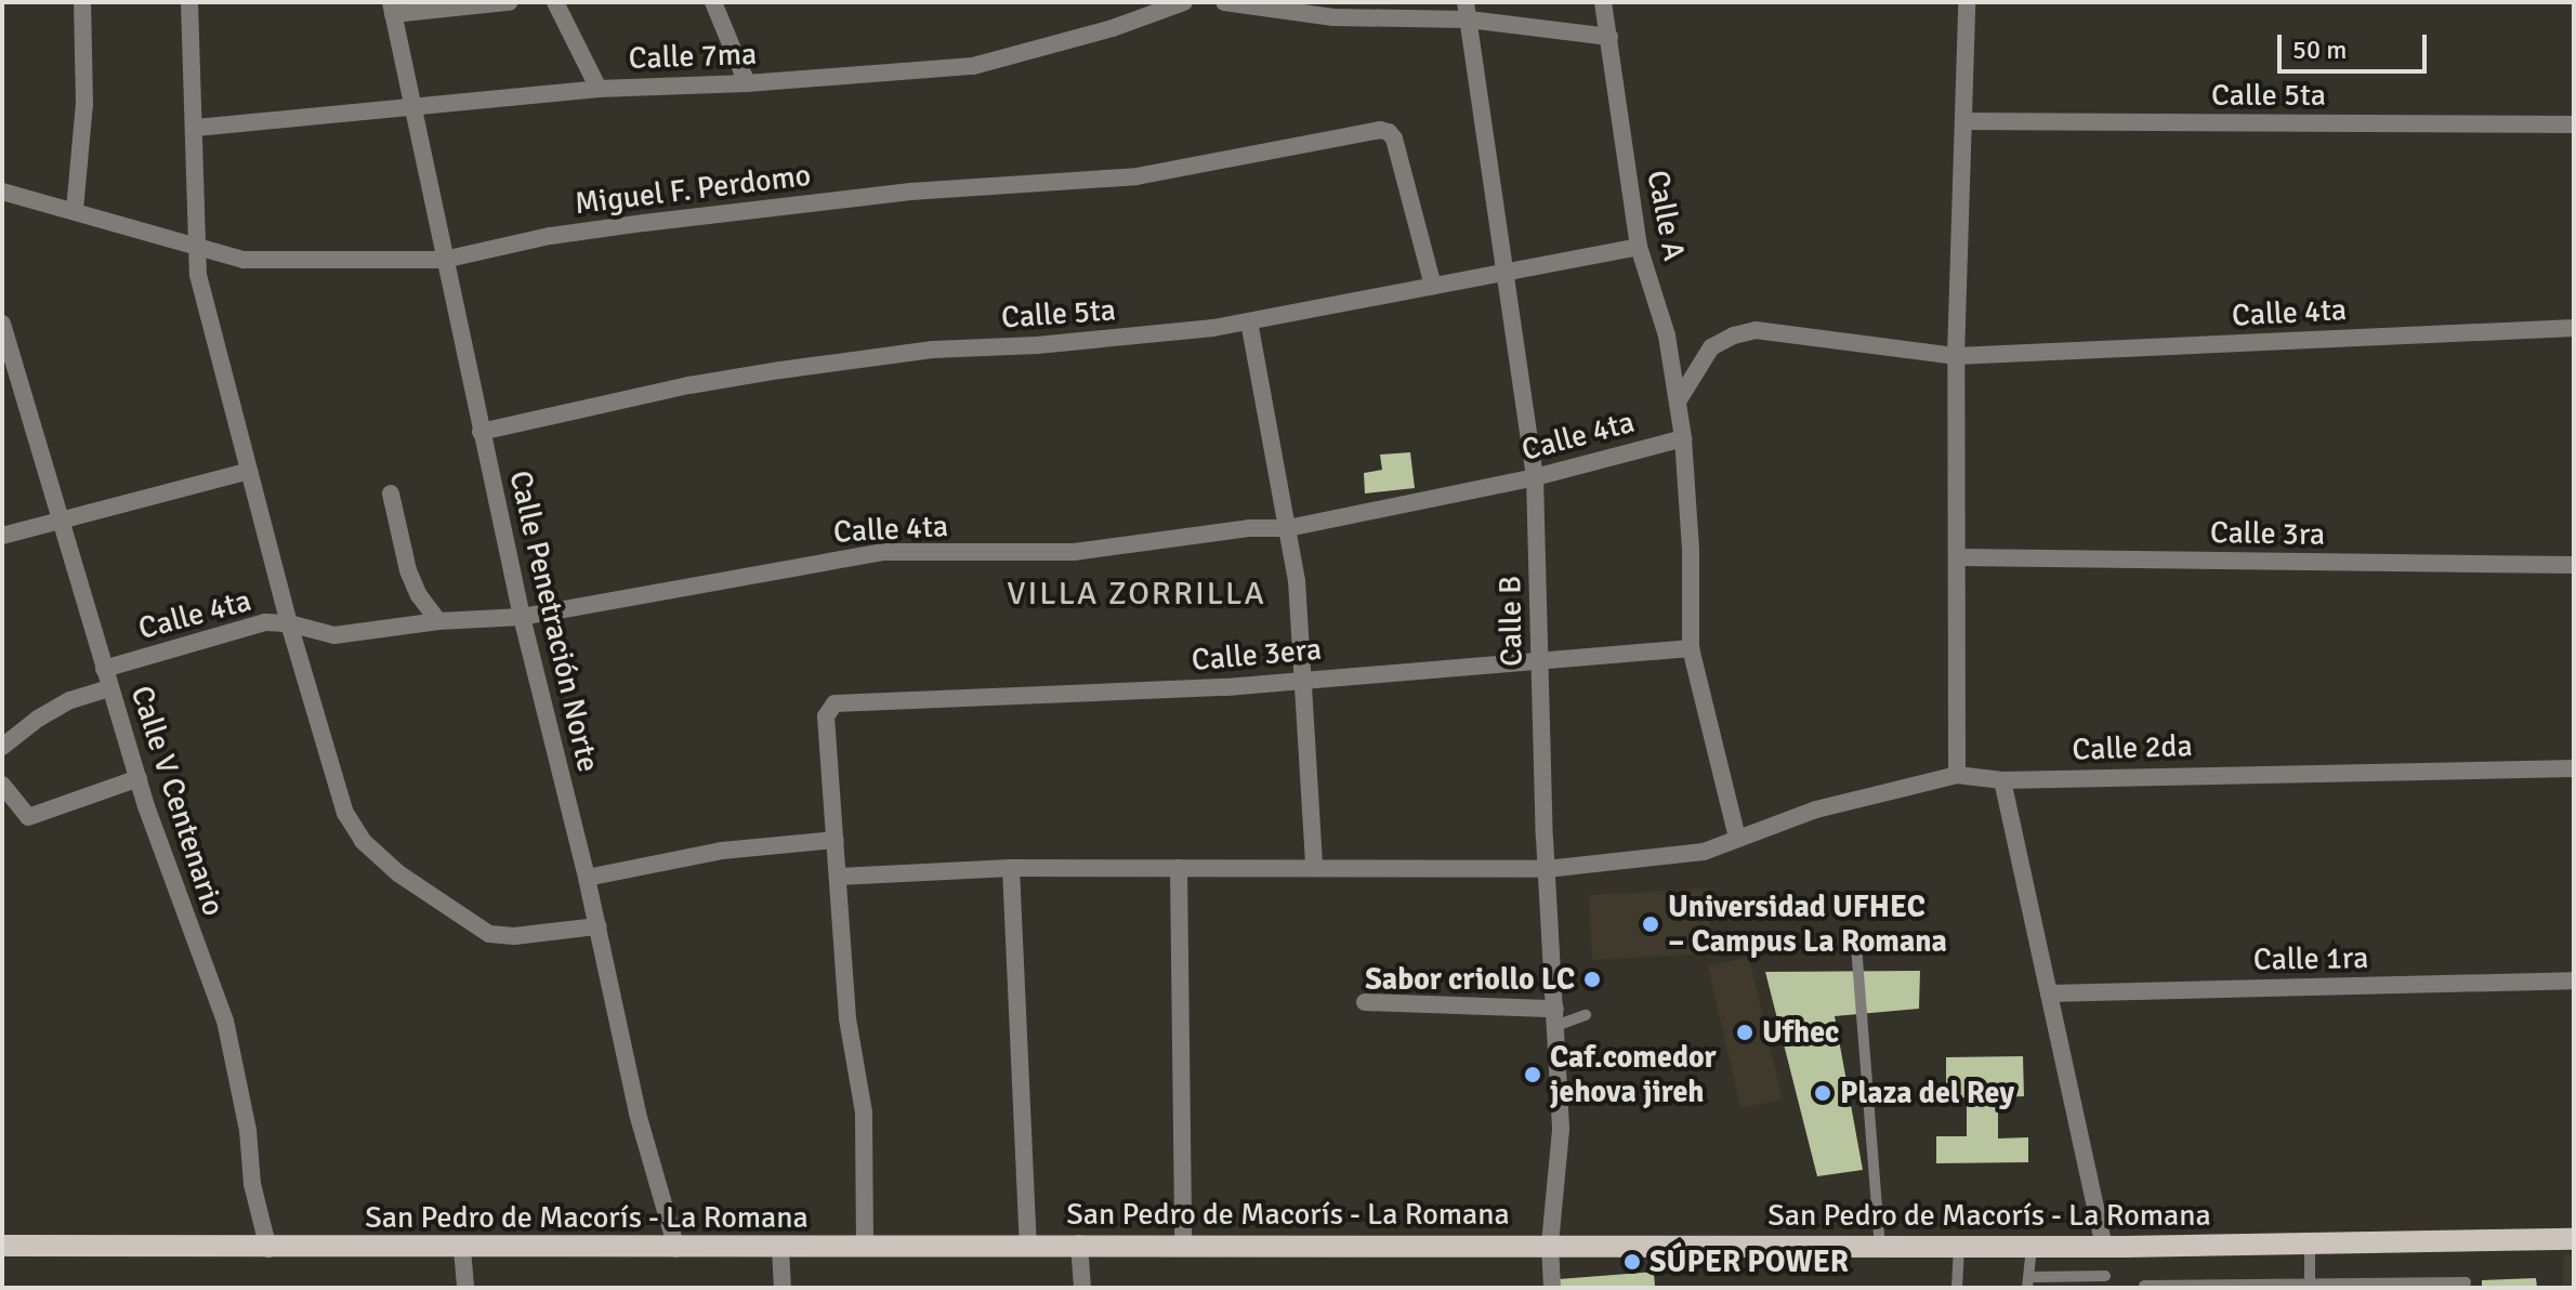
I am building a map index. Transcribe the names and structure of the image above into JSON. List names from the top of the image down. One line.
{"streets":{"main road":["San Pedro de Macorís - La Romana"],"street":["Calle 7ma","Calle 5ta","Miguel F. Perdomo","Calle A","Calle 4ta","Calle 3ra","Calle Penetración Norte","Calle B","Calle 3era","Calle 2da","Calle V Centenario","Calle 1ra"]},"crossings":[["Calle 7ma","Calle Penetración Norte"],["Calle 5ta","Miguel F. Perdomo"],["Calle 5ta","Calle A"],["Calle 5ta","Calle Penetración Norte"],["Calle 5ta","Calle B"],["Miguel F. Perdomo","Calle Penetración Norte"],["Calle A","Calle 4ta"],["Calle A","Calle 3era"],["Calle A","Calle 2da"],["Calle 4ta","Calle Penetración Norte"],["Calle 4ta","Calle B"],["Calle 4ta","Calle V Centenario"],["Calle Penetración Norte","San Pedro de Macorís - La Romana"],["Calle B","Calle 3era"],["Calle B","Calle 2da"],["Calle B","San Pedro de Macorís - La Romana"],["Calle V Centenario","San Pedro de Macorís - La Romana"]],"districts":["VILLA ZORRILLA"],"places":["Universidad UFHEC – Campus La Romana","Sabor criollo LC","Ufhec","Caf.comedor jehova jireh","Plaza del Rey","SÚPER POWER"],"scale_bar":"50 m"}
